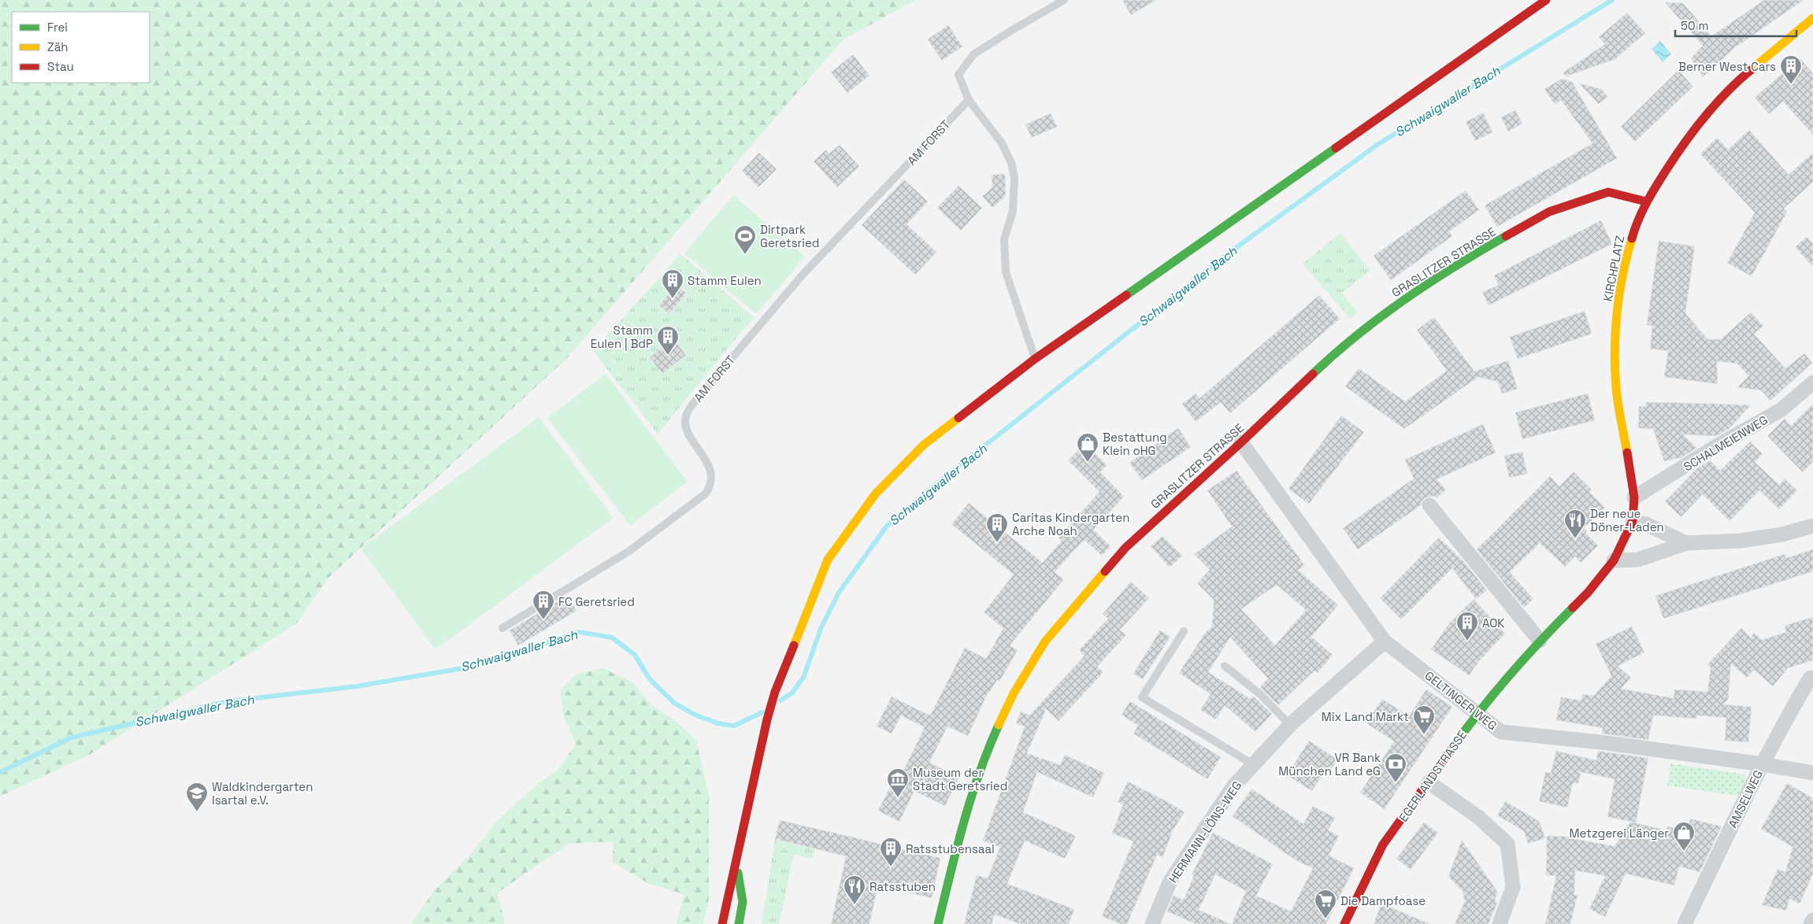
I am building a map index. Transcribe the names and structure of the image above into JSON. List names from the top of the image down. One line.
{"streets":{"street":["GRASLITZER STRASSE","KIRCHPLATZ","SCHALMEIENWEG","GELTINGER WEG","EGERLANDSTRASSE","AMSELWEG","HERMANN-LÖNS-WEG"],"lane":["AM FORST"]},"crossings":[["GRASLITZER STRASSE","KIRCHPLATZ"],["GRASLITZER STRASSE","GELTINGER WEG"],["KIRCHPLATZ","SCHALMEIENWEG"],["KIRCHPLATZ","EGERLANDSTRASSE"],["GELTINGER WEG","EGERLANDSTRASSE"],["GELTINGER WEG","AMSELWEG"],["GELTINGER WEG","HERMANN-LÖNS-WEG"]],"water":["Schwaigwaller Bach"],"places":{"building":["Berner West Cars","Stamm Eulen","Stamm Eulen | BdP","Caritas Kindergarten Arche Noah","FC Geretsried","AOK","Ratsstubensaal"],"sports":["Dirtpark Geretsried"],"shop":["Bestattung Klein oHG","Metzgerei Länger"],"restaurant":["Der neue Döner-Laden","Ratsstuben"],"supermarket":["Mix Land Markt","Die Dampfoase"],"bank":["VR Bank München Land eG"],"museum":["Museum der Stadt Geretsried"],"school or university":["Waldkindergarten Isartal e.V."]},"legend":["Frei","Zäh","Stau"],"scale_bar":"50 m"}
